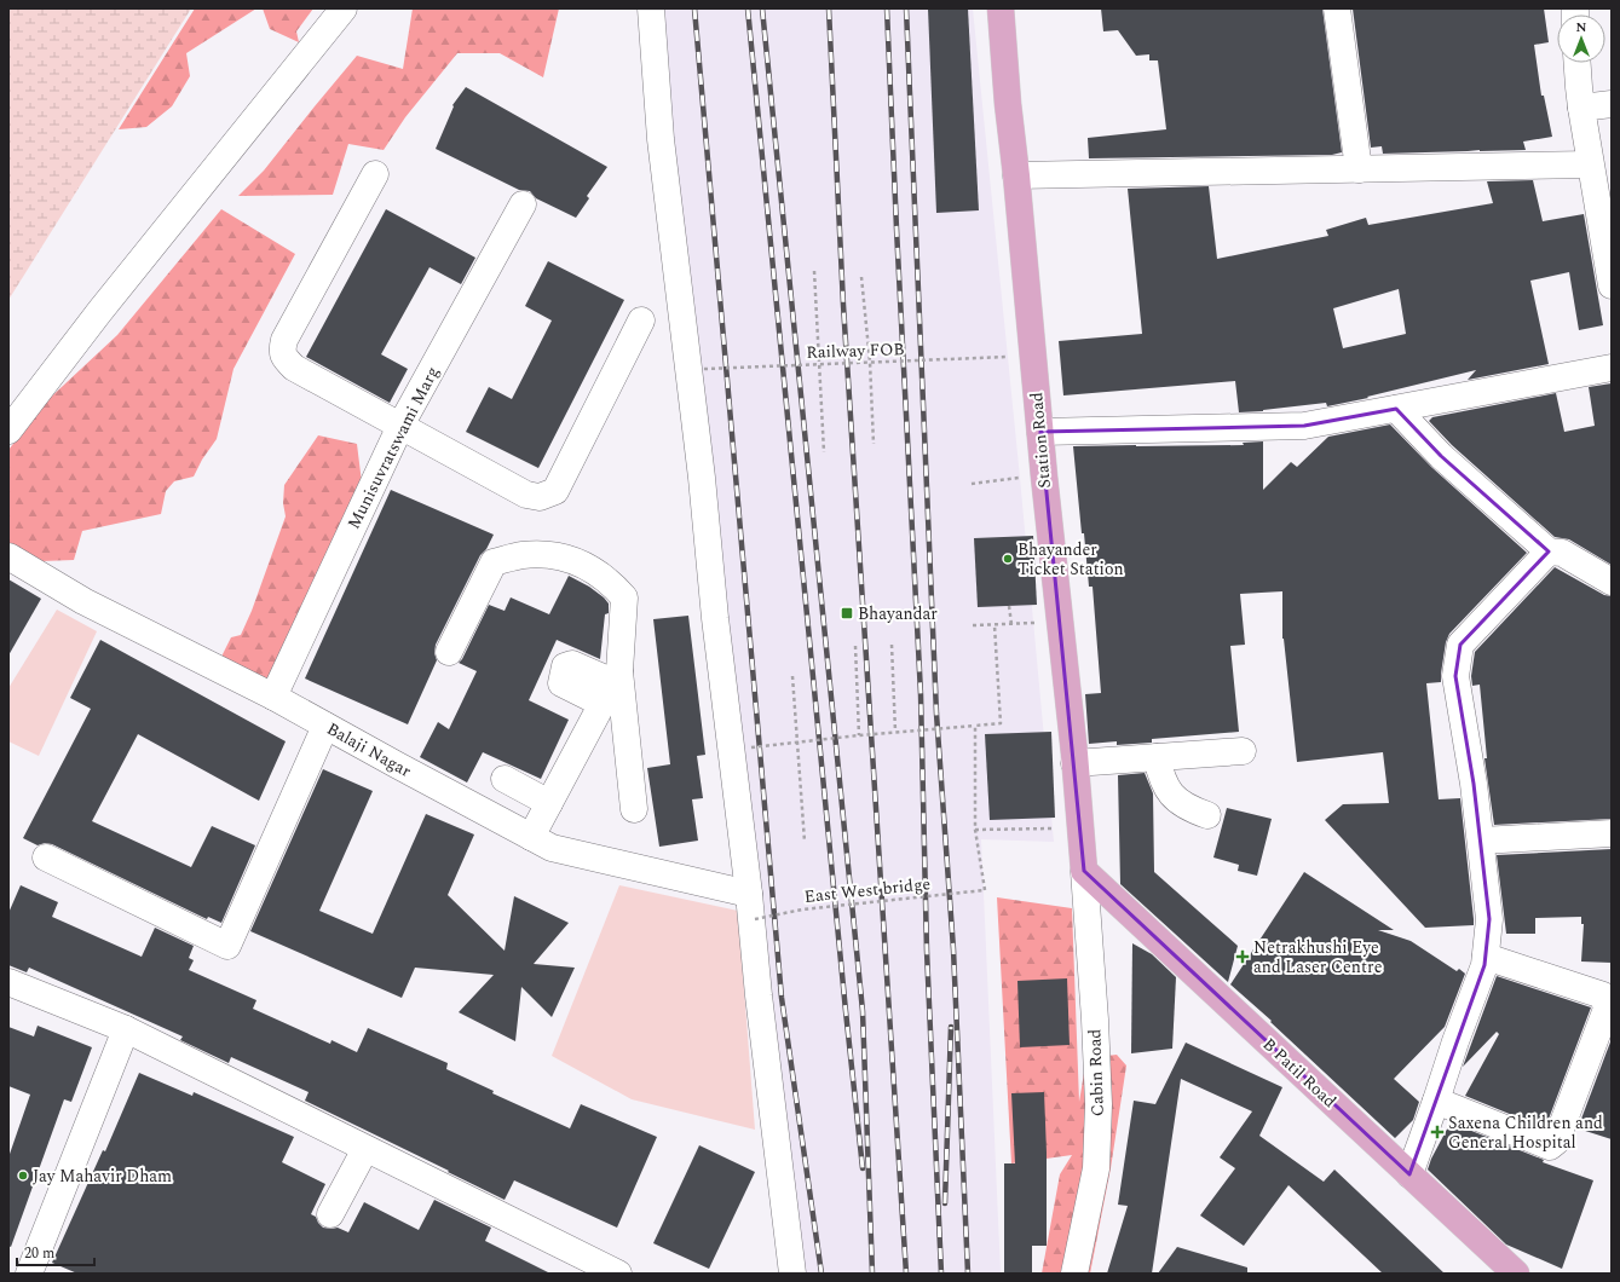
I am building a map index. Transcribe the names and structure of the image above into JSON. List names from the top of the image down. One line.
{"streets":{"main road":["Station Road","B Patil Road"],"street":["Munisuvratswami Marg","Balaji Nagar","Cabin Road"],"path":["Railway FOB","East West bridge"]},"crossings":[["Station Road","Cabin Road"],["Station Road","B Patil Road"],["Munisuvratswami Marg","Balaji Nagar"],["Balaji Nagar","East West bridge"],["Cabin Road","B Patil Road"]],"places":{"other":["Bhayander Ticket Station","Jay Mahavir Dham"],"transit":["Bhayandar"],"health":["Netrakhushi Eye and Laser Centre","Saxena Children and General Hospital"]},"scale_bar":"20 m","north":"top"}
